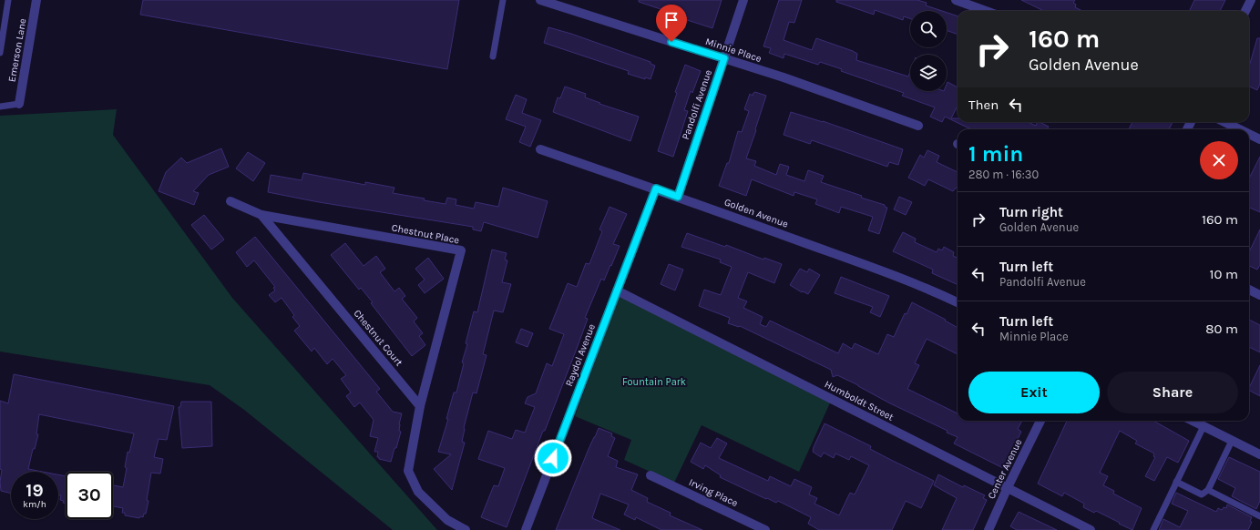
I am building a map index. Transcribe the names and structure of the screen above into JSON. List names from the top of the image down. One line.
{"streets":{"street":["Emerson Lane","Minnie Place","Pandolfi Avenue","Golden Avenue","Chestnut Place","Chestnut Court","Raydol Avenue","Humboldt Street","Center Avenue","Irving Place"]},"crossings":[["Minnie Place","Pandolfi Avenue"],["Pandolfi Avenue","Golden Avenue"],["Golden Avenue","Raydol Avenue"],["Chestnut Place","Chestnut Court"],["Raydol Avenue","Humboldt Street"],["Humboldt Street","Center Avenue"]],"parks":["Fountain Park"],"page":{"turn":["160 m","Golden Avenue"],"then":"Then","heading":["1 min","280 m · 16:30"],"list":[{"name":"Turn right","note":"Golden Avenue","value":"160 m"},{"name":"Turn left","note":"Pandolfi Avenue","value":"10 m"},{"name":"Turn left","note":"Minnie Place","value":"80 m"}],"buttons":["Exit","Share"],"speed":"19 km/h","limit":"30"}}
